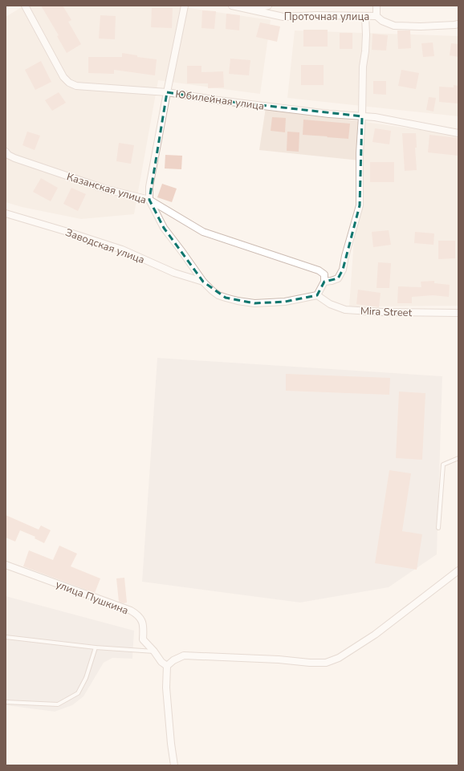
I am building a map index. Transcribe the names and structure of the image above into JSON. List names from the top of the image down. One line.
{"streets":{"street":["Проточная улица","Юбилейная улица","Казанская улица","Заводская улица","Mira Street","улица Пушкина"]}}
